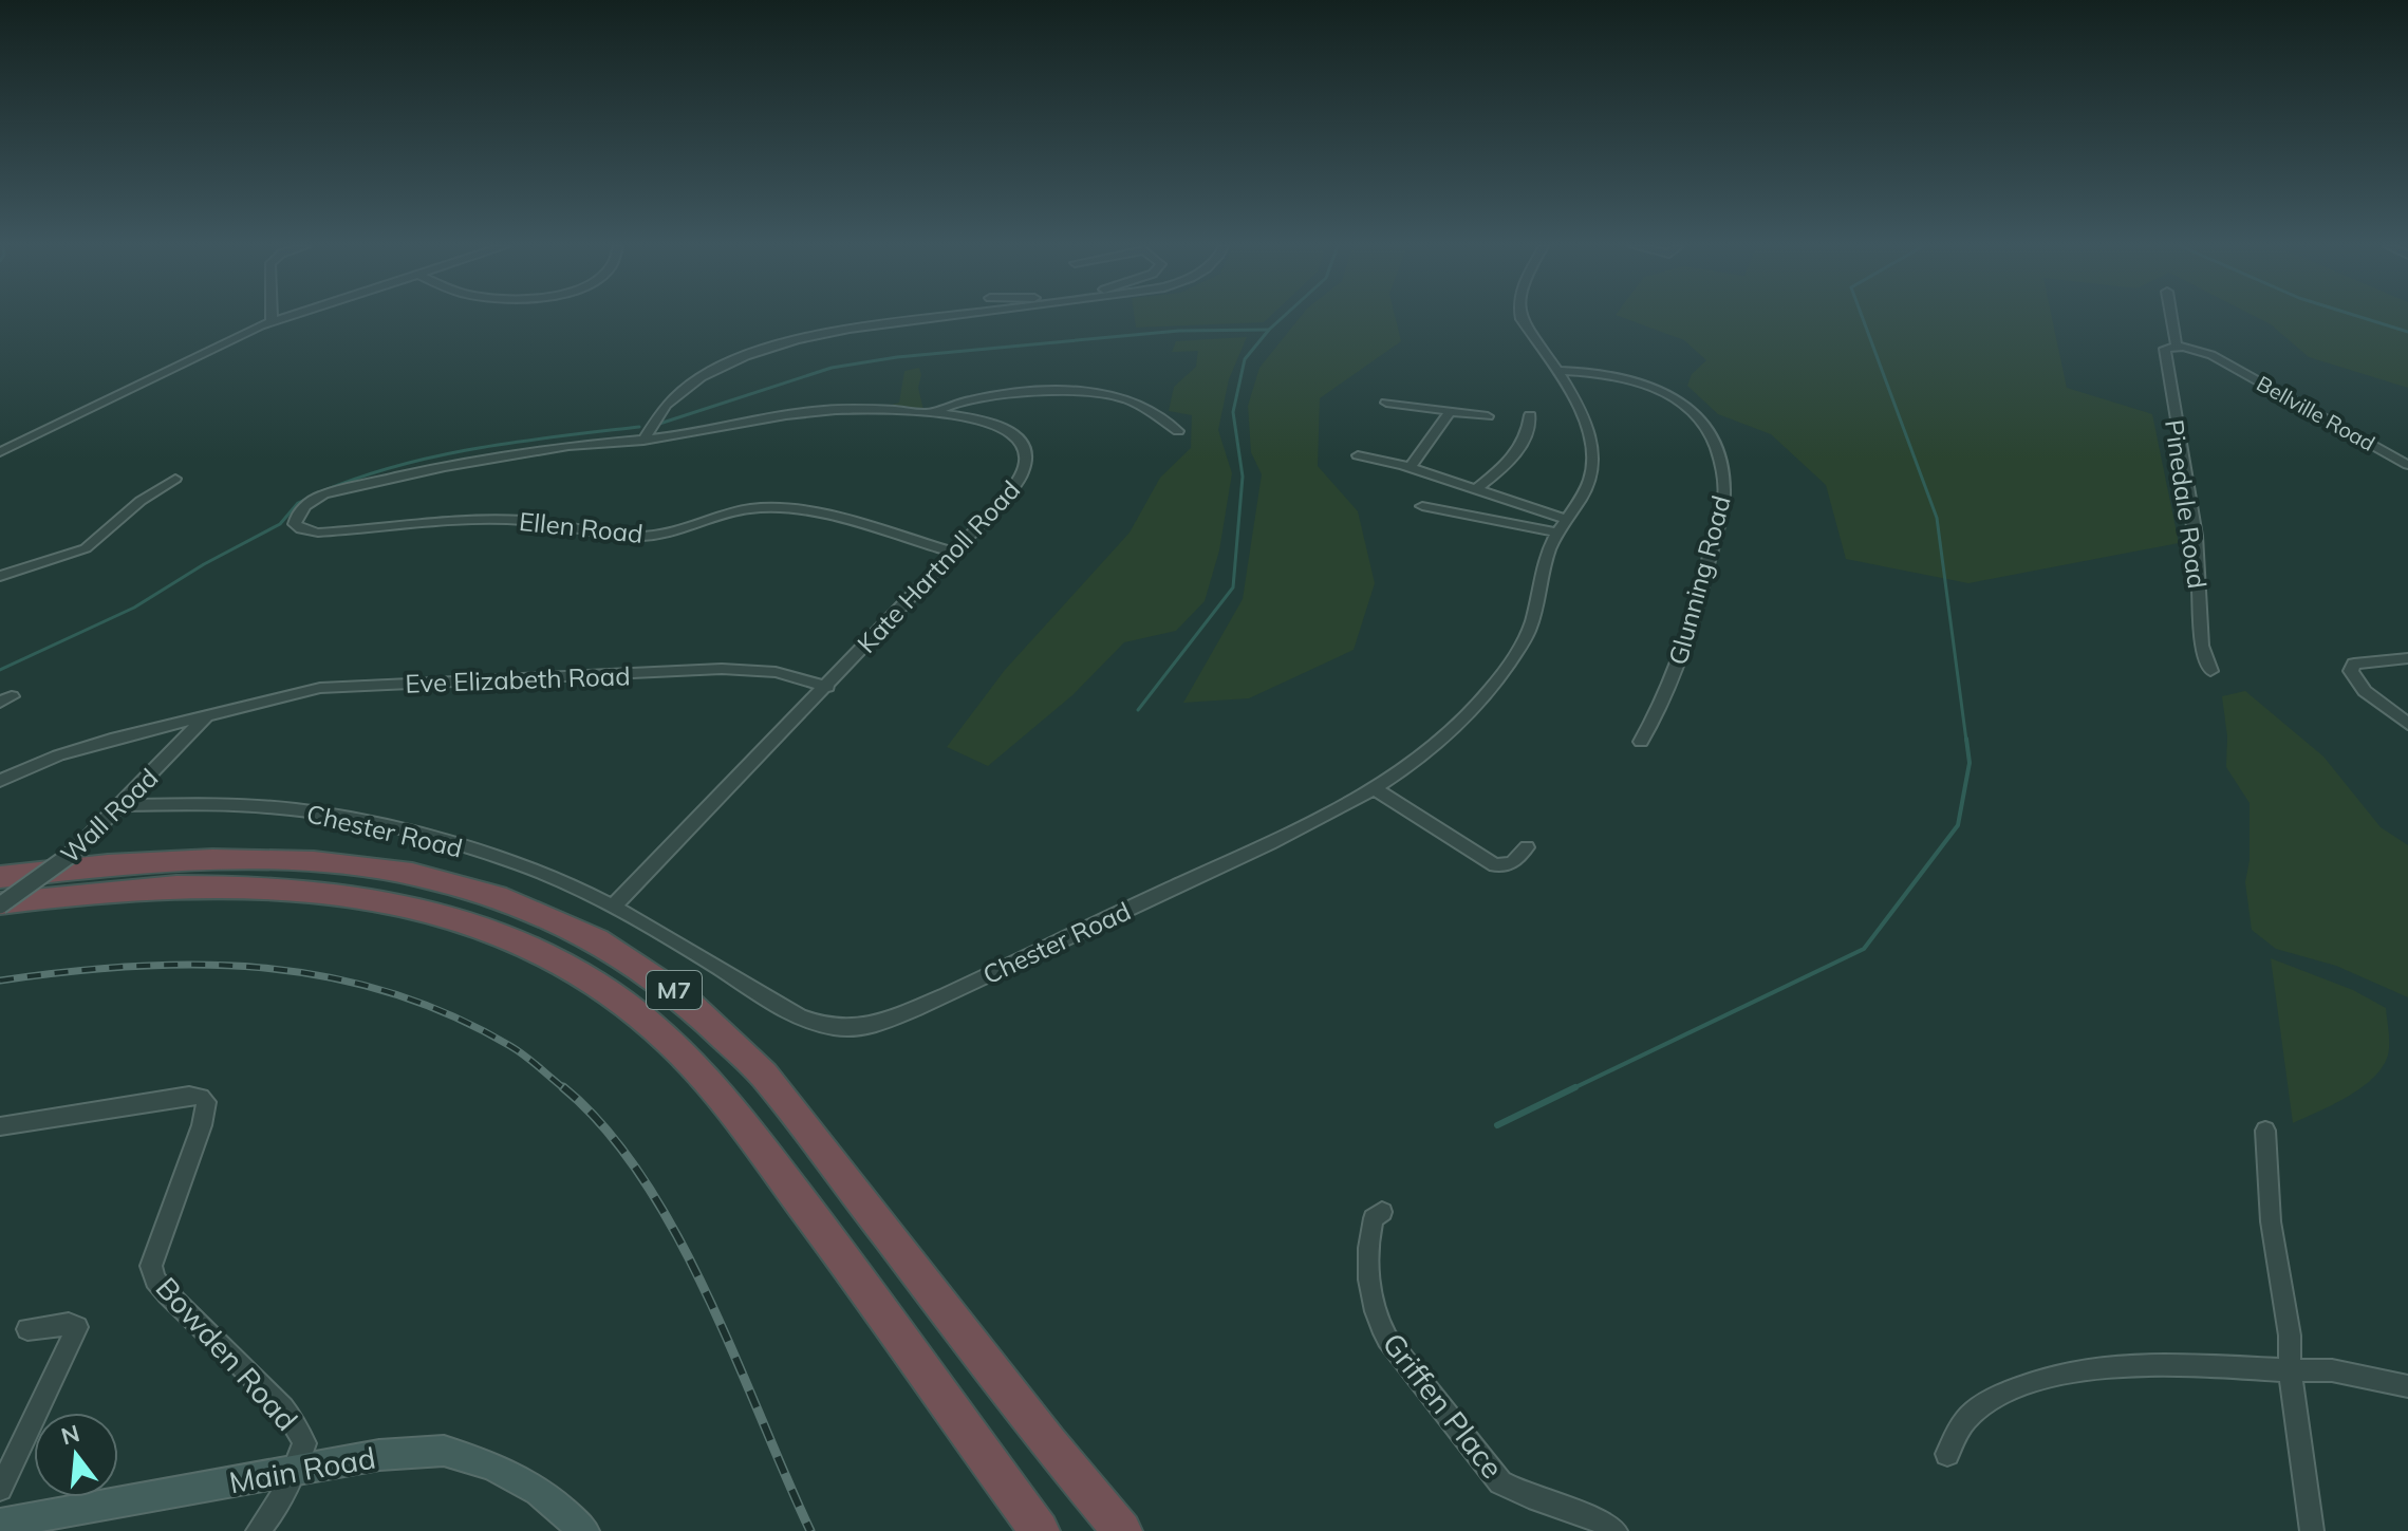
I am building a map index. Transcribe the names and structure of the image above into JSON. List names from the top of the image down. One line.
{"streets":{"highway":["M7"],"main road":["Main Road"],"street":["Bellville Road","Pinedale Road","Ellen Road","Kate Hartnoll Road","Glunning Road","Eve Elizabeth Road","Wall Road","Chester Road","Bowden Road","Griffen Place"]},"crossings":[["Bellville Road","Pinedale Road"],["Ellen Road","Kate Hartnoll Road"],["Kate Hartnoll Road","Eve Elizabeth Road"],["Kate Hartnoll Road","Chester Road"],["Glunning Road","Chester Road"],["Eve Elizabeth Road","Wall Road"],["Wall Road","Chester Road"],["Wall Road","M7"],["Bowden Road","Main Road"]],"north":"top"}
